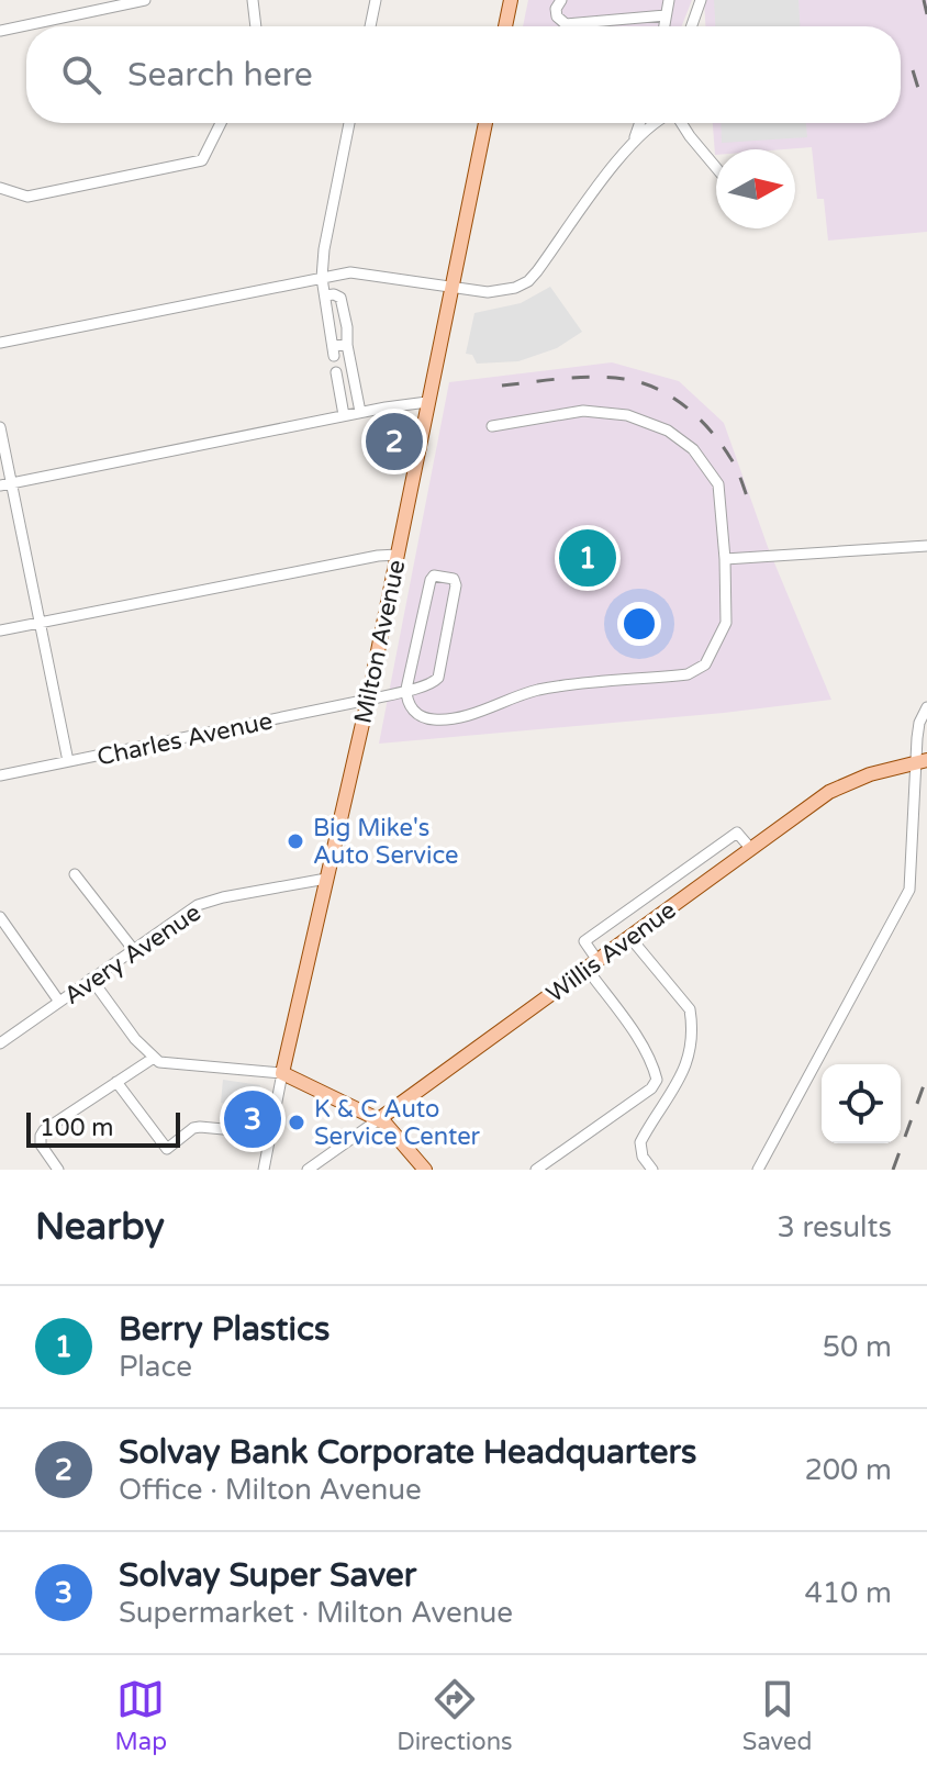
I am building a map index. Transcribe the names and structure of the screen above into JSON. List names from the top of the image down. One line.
{"streets":{"main road":["Milton Avenue","Willis Avenue"],"street":["Charles Avenue","Avery Avenue"]},"crossings":[["Milton Avenue","Charles Avenue"],["Milton Avenue","Avery Avenue"]],"places":["Big Mike's Auto Service","K & C Auto Service Center"],"scale_bar":"100 m","north":"right","page":{"search":"Search here","pins":["2","1","3"],"scale":"100 m","heading":["Nearby","3 results"],"list":[{"mark":"1","name":"Berry Plastics","note":"Place","value":"50 m"},{"mark":"2","name":"Solvay Bank Corporate Headquarters","note":"Office · Milton Avenue","value":"200 m"},{"mark":"3","name":"Solvay Super Saver","note":"Supermarket · Milton Avenue","value":"410 m"}],"nav":["Map","Directions","Saved"]}}
